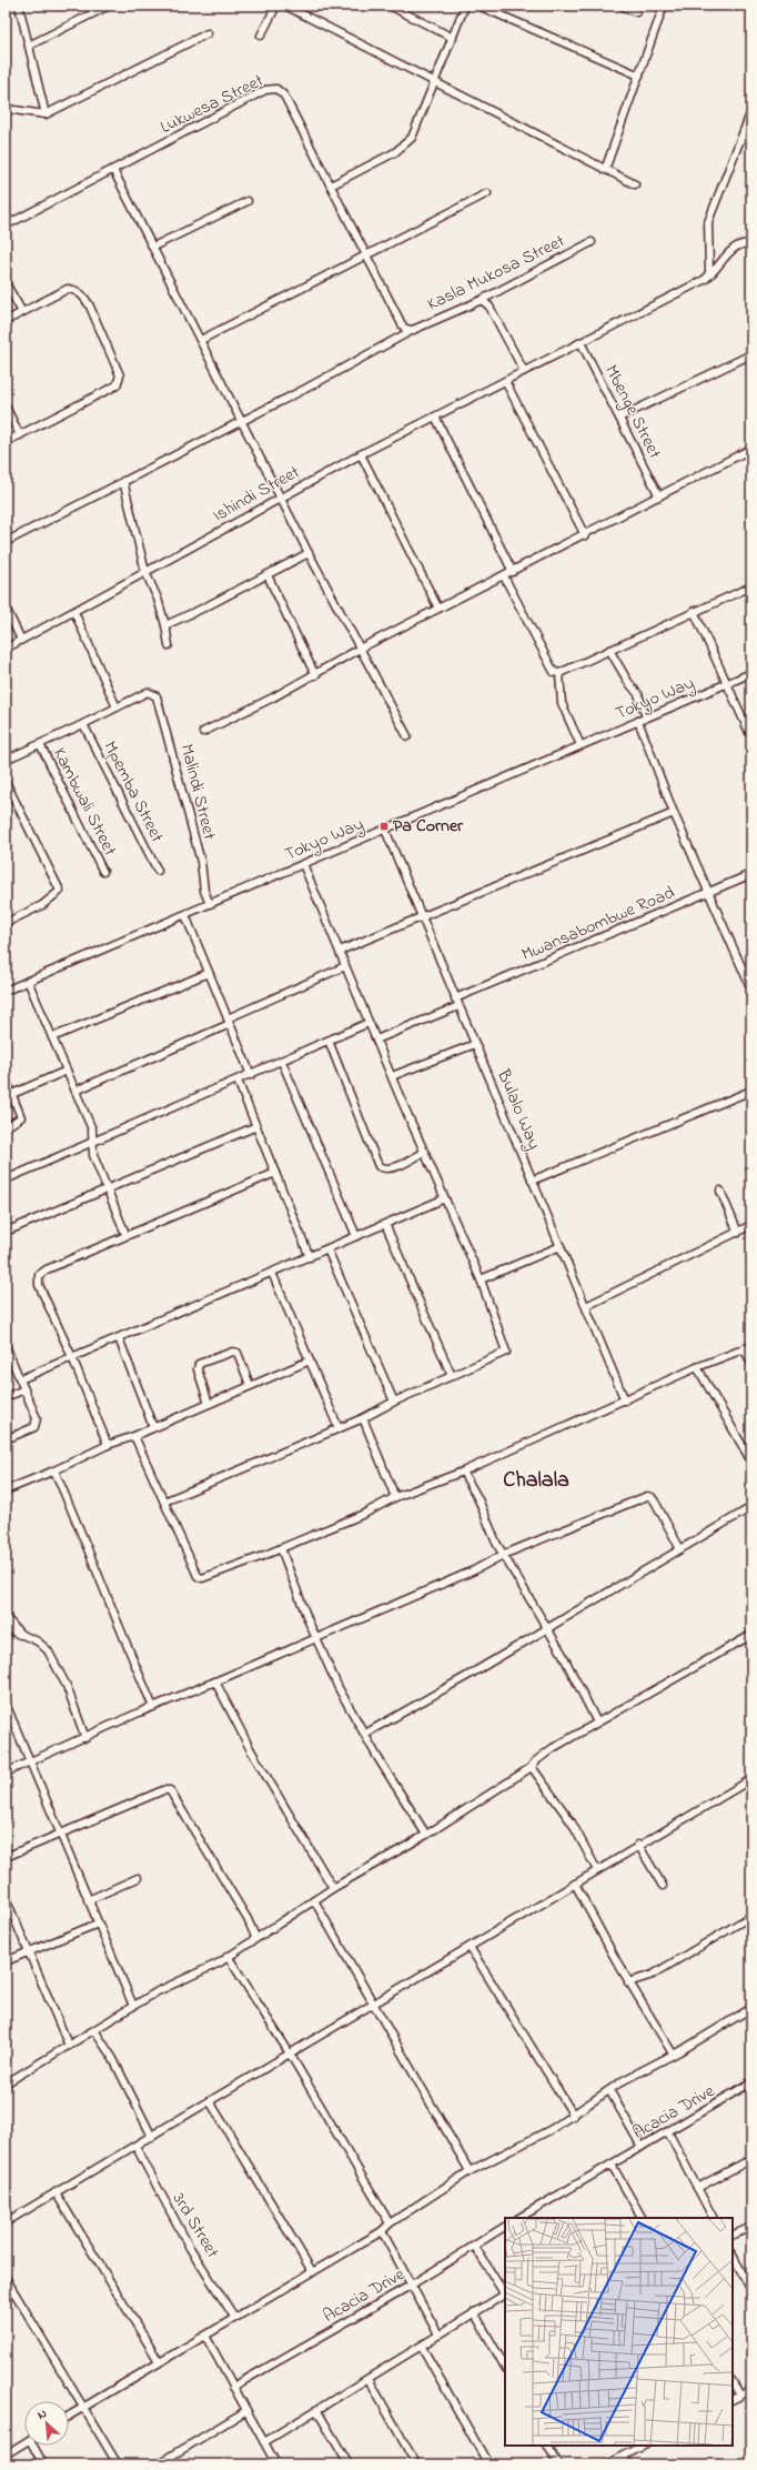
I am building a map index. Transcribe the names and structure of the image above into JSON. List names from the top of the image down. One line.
{"streets":{"street":["Lukwesa Street","Kasla Mukosa Street","Mbenge Street","Ishindi Street","Tokyo Way","Mpemba Street","Malindi Street","Kambwali Street","Mwansabombwe Road","Bulalo Way","Acacia Drive","3rd Street"]},"crossings":[["Lukwesa Street","Kasla Mukosa Street"],["Mbenge Street","Ishindi Street"],["Tokyo Way","Malindi Street"],["Tokyo Way","Bulalo Way"],["Mwansabombwe Road","Bulalo Way"]],"districts":["Chalala"],"places":{"transit":["Pa Corner"]},"north":"top left"}
